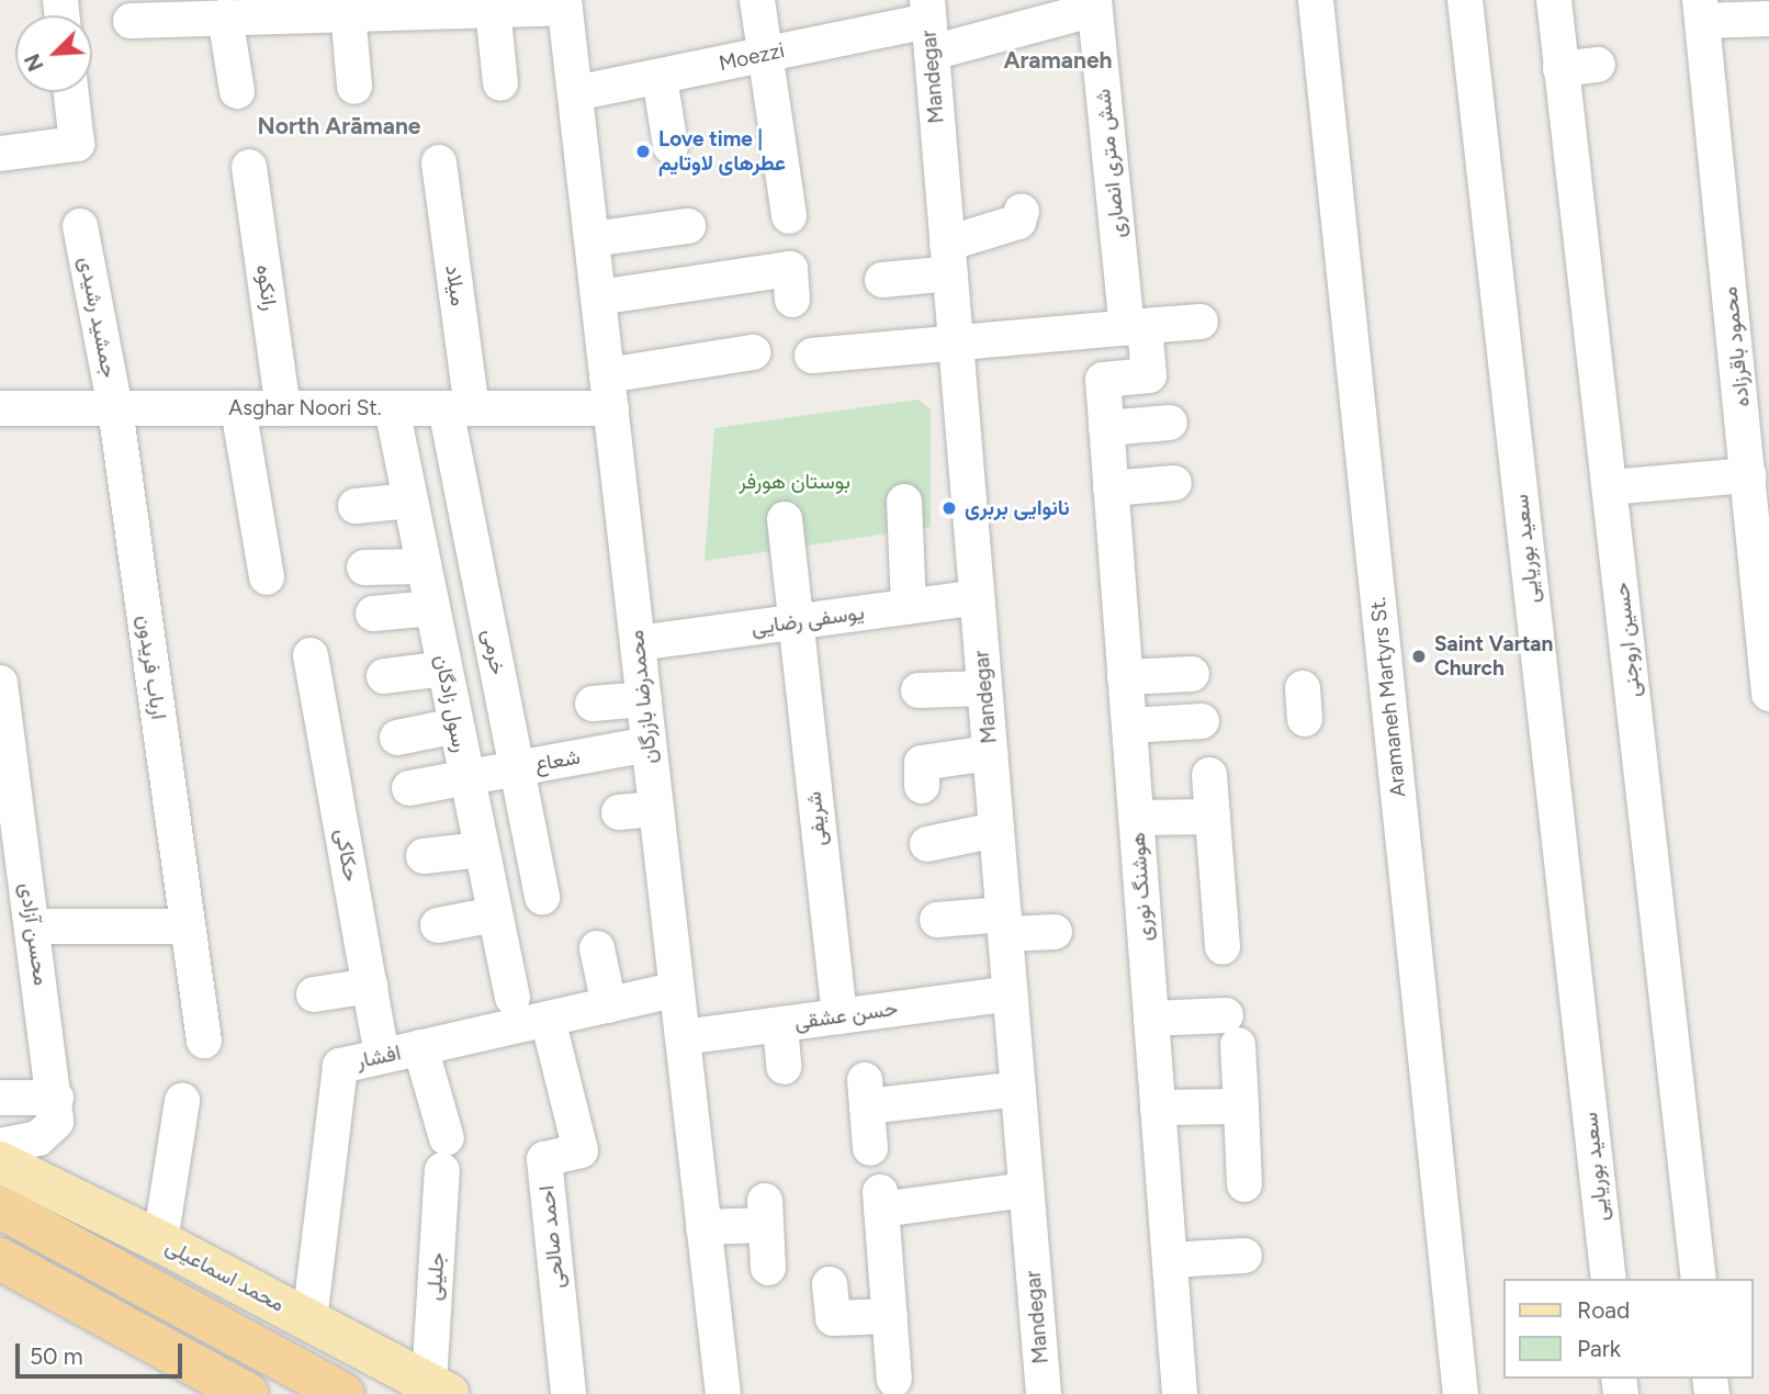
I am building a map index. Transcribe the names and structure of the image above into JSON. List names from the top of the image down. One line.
{"streets":{"main road":["محمد اسماعیلی"],"street":["Moezzi","Mandegar","شش متری انصاری","میلاد","رانکوه","جمشید رشیدی","محمود باقرزاده","Asghar Noori St.","سعید بوریایی","یوسفی رضایی","حسین اروجنی","خرمی","ارباب فریدون","محمدرضا بازرگان","Aramaneh Martyrs St.","رسول زادگان","شعاع","شریفی","حکاکی","هوشنگ نوری","محسن آزادی","حسن عشقی","افشار","احمد صالحی","جلیلی"]},"crossings":[["Moezzi","Mandegar"],["Moezzi","شش متری انصاری"],["Moezzi","محمدرضا بازرگان"],["Mandegar","یوسفی رضایی"],["Mandegar","حسن عشقی"],["شش متری انصاری","هوشنگ نوری"],["میلاد","Asghar Noori St."],["میلاد","خرمی"],["رانکوه","Asghar Noori St."],["جمشید رشیدی","Asghar Noori St."],["جمشید رشیدی","ارباب فریدون"],["Asghar Noori St.","خرمی"],["Asghar Noori St.","ارباب فریدون"],["Asghar Noori St.","محمدرضا بازرگان"],["Asghar Noori St.","رسول زادگان"],["یوسفی رضایی","محمدرضا بازرگان"],["یوسفی رضایی","شریفی"],["خرمی","شعاع"],["محمدرضا بازرگان","شعاع"],["محمدرضا بازرگان","حسن عشقی"],["رسول زادگان","شعاع"],["شریفی","حسن عشقی"],["حکاکی","افشار"],["افشار","احمد صالحی"],["افشار","محمد اسماعیلی"],["افشار","جلیلی"],["محمد اسماعیلی","جلیلی"]],"districts":["Aramaneh","North Arāmane"],"parks":["بوستان هورفر"],"places":["Love time | عطرهای لاوتایم","نانوایی بربری","Saint Vartan Church"],"legend":["Road","Park"],"scale_bar":"50 m","north":"bottom left"}
